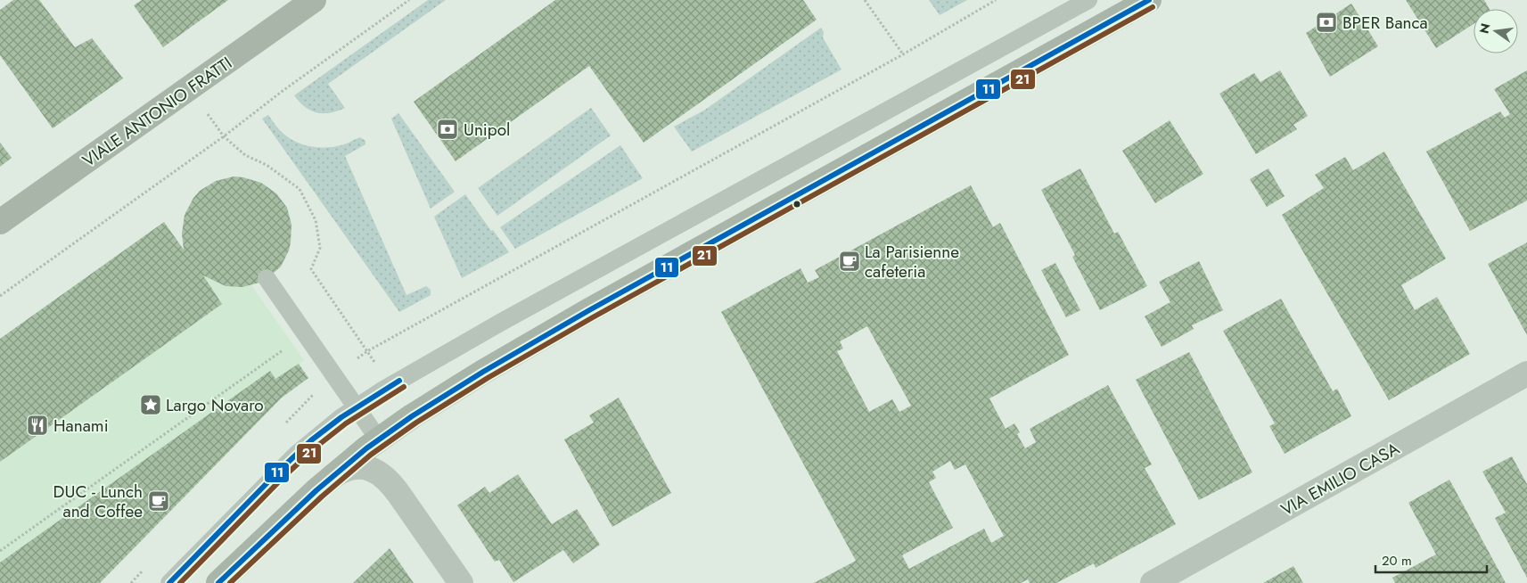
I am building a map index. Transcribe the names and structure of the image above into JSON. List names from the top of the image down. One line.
{"streets":{"main road":["VIALE ANTONIO FRATTI"],"street":["VIA EMILIO CASA"]},"places":{"bank":["BPER Banca","Unipol"],"cafe":["La Parisienne cafeteria","DUC - Lunch and Coffee"],"place":["Largo Novaro"],"restaurant":["Hanami"]},"lines":["transit line 11","transit line 21"],"scale_bar":"20 m","north":"left"}
